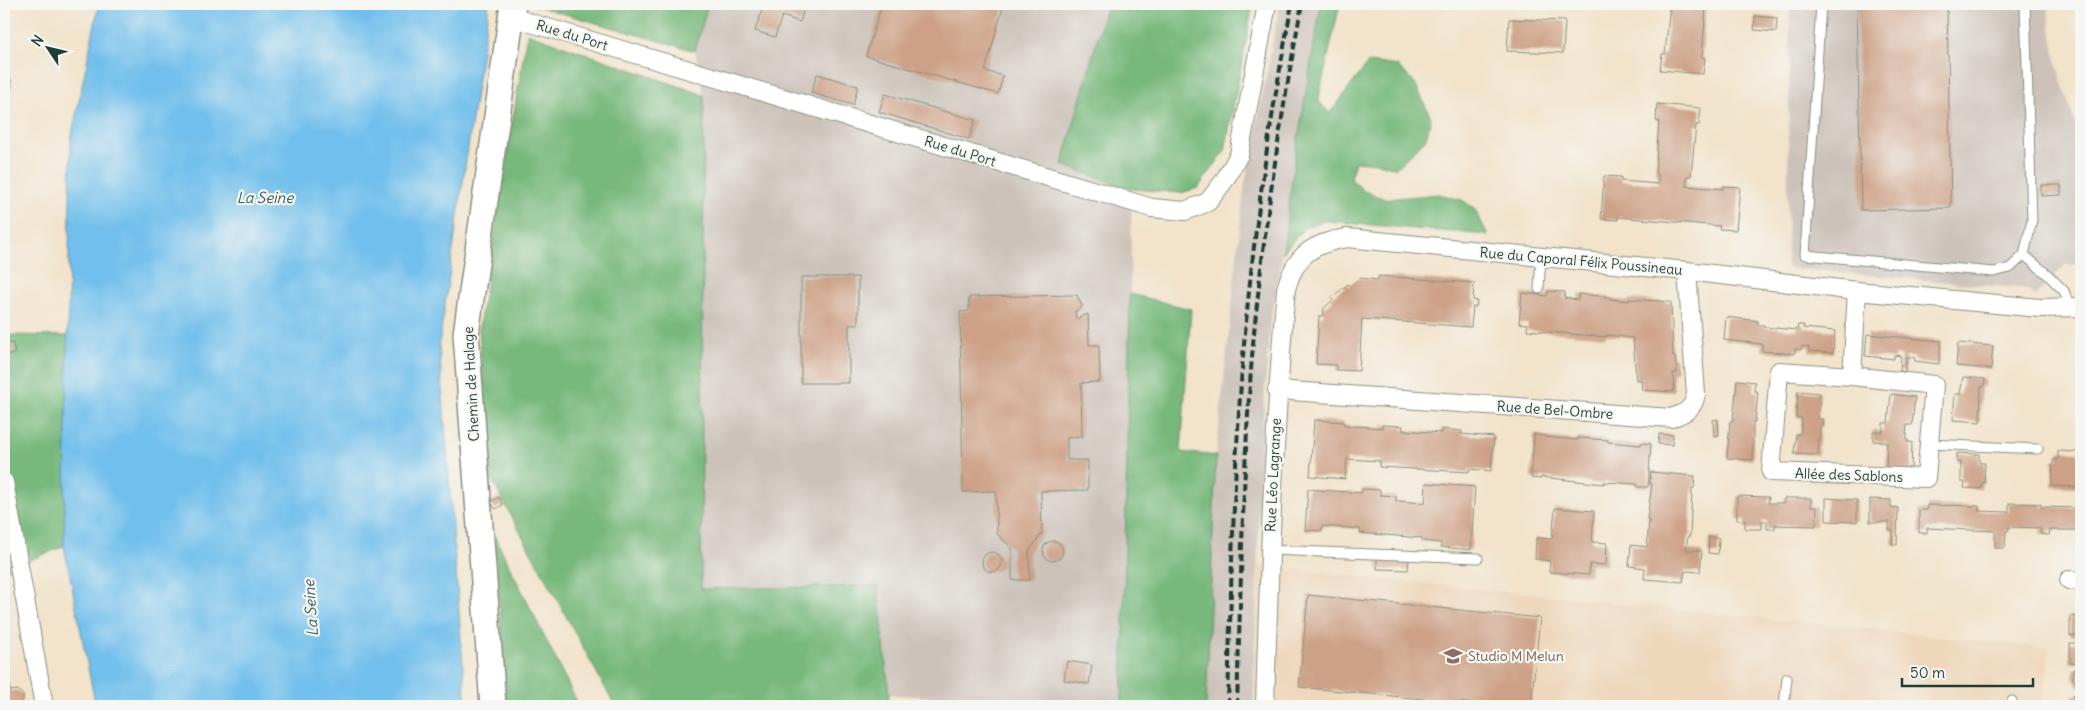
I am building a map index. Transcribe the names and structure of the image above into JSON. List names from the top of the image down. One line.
{"streets":{"street":["Rue du Port","Rue du Caporal Félix Poussineau","Chemin de Halage","Rue de Bel-Ombre","Rue Léo Lagrange","Allée des Sablons"]},"crossings":[["Rue du Port","Chemin de Halage"],["Rue du Caporal Félix Poussineau","Rue de Bel-Ombre"],["Rue du Caporal Félix Poussineau","Rue Léo Lagrange"],["Rue de Bel-Ombre","Rue Léo Lagrange"]],"water":["La Seine"],"places":{"school or university":["Studio M Melun"]},"scale_bar":"50 m","north":"top left"}
